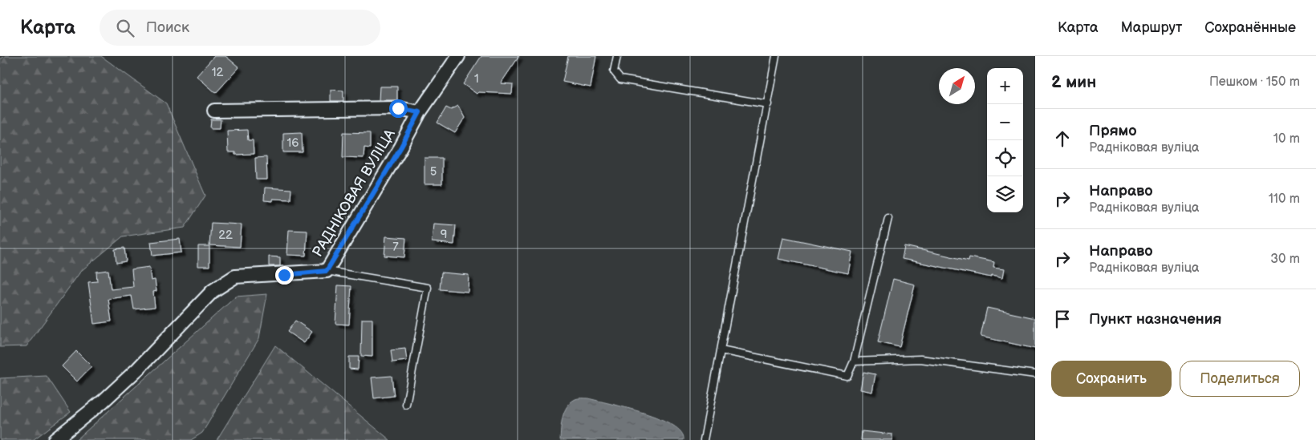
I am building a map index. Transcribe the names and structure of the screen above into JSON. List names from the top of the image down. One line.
{"streets":{"street":["РАДНІКОВАЯ ВУЛІЦА"]},"house_numbers":["12","1","16","5","9","22","7"],"north":"top right","page":{"header":"Карта","search":"Поиск","nav":["Карта","Маршрут","Сохранённые"],"heading":["2 мин","Пешком · 150 m"],"map_buttons":["+","−"],"list":[["Прямо","Радніковая вуліца","10 m"],["Направо","Радніковая вуліца","110 m"],["Направо","Радніковая вуліца","30 m"],"Пункт назначения"],"buttons":["Сохранить","Поделиться"]}}
